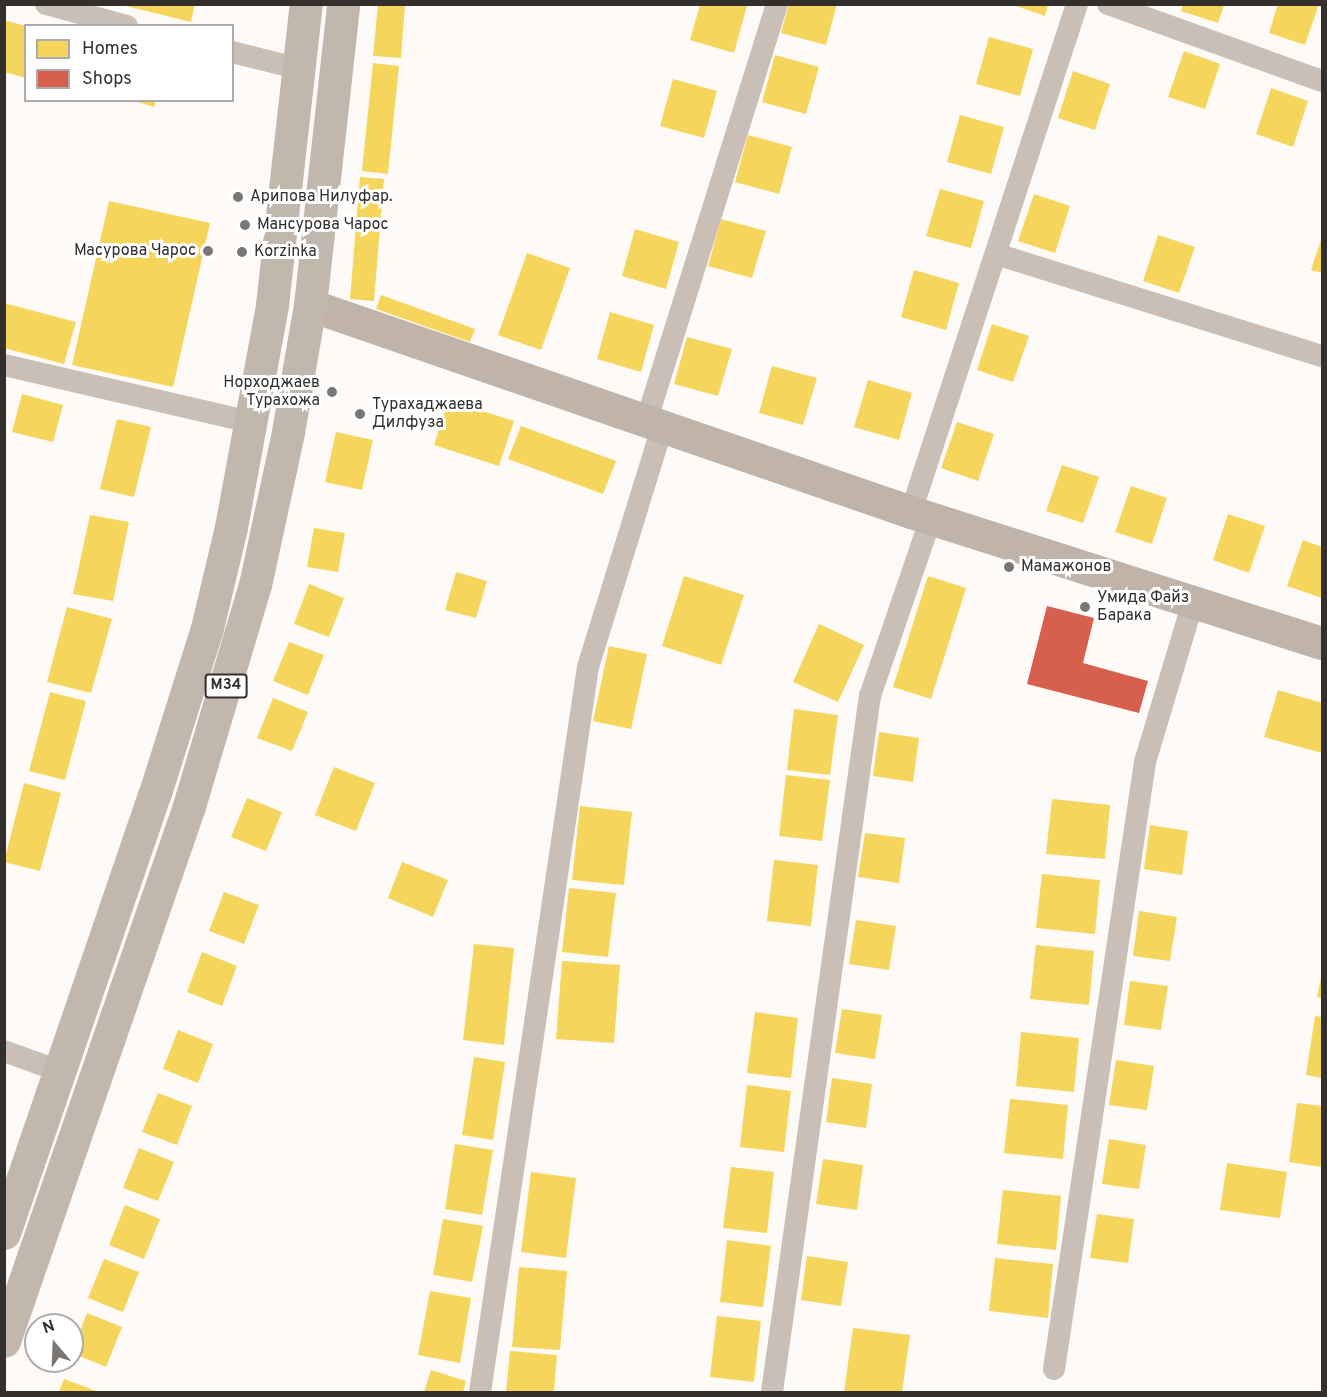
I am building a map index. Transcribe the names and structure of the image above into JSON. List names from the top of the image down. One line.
{"streets":{"main road":["M34"]},"places":["Арипова Нилуфар.","Мансурова Чарос","Масурова Чарос","Korzinka","Норходжаев Турахожа","Турахаджаева Дилфуза","Мамажонов","Умида Файз Барака"],"legend":["Homes","Shops"],"north":"top"}
